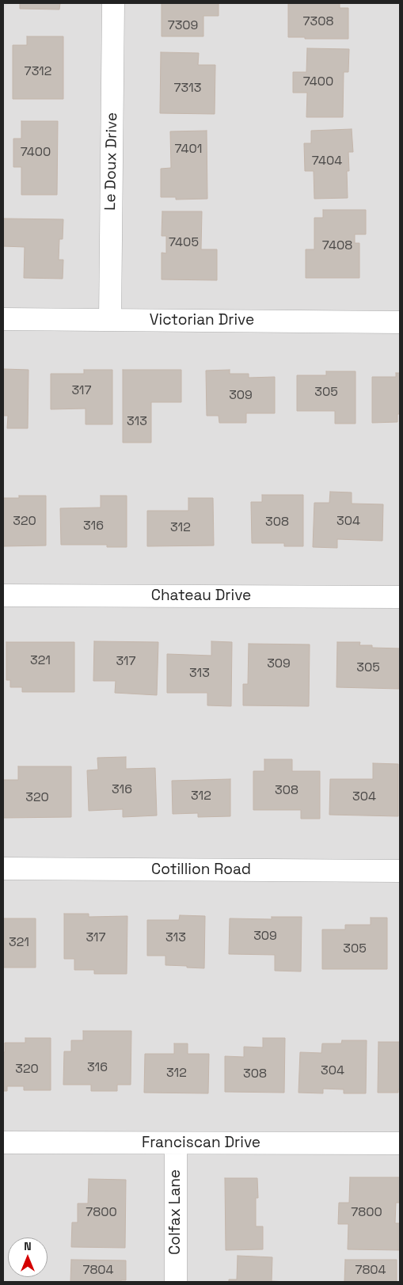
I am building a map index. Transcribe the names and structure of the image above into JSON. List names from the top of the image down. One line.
{"streets":{"street":["Le Doux Drive","Victorian Drive","Chateau Drive","Cotillion Road","Franciscan Drive","Colfax Lane"]},"crossings":[["Le Doux Drive","Victorian Drive"],["Franciscan Drive","Colfax Lane"]],"house_numbers":["7308","7309","7312","7400","7313","7401","7400","7404","7405","7408","317","305","309","313","320","304","308","316","312","321","317","309","305","313","316","308","312","304","320","309","317","313","321","305","316","320","304","312","308","7800","7800","7804","7804"],"north":"top"}
